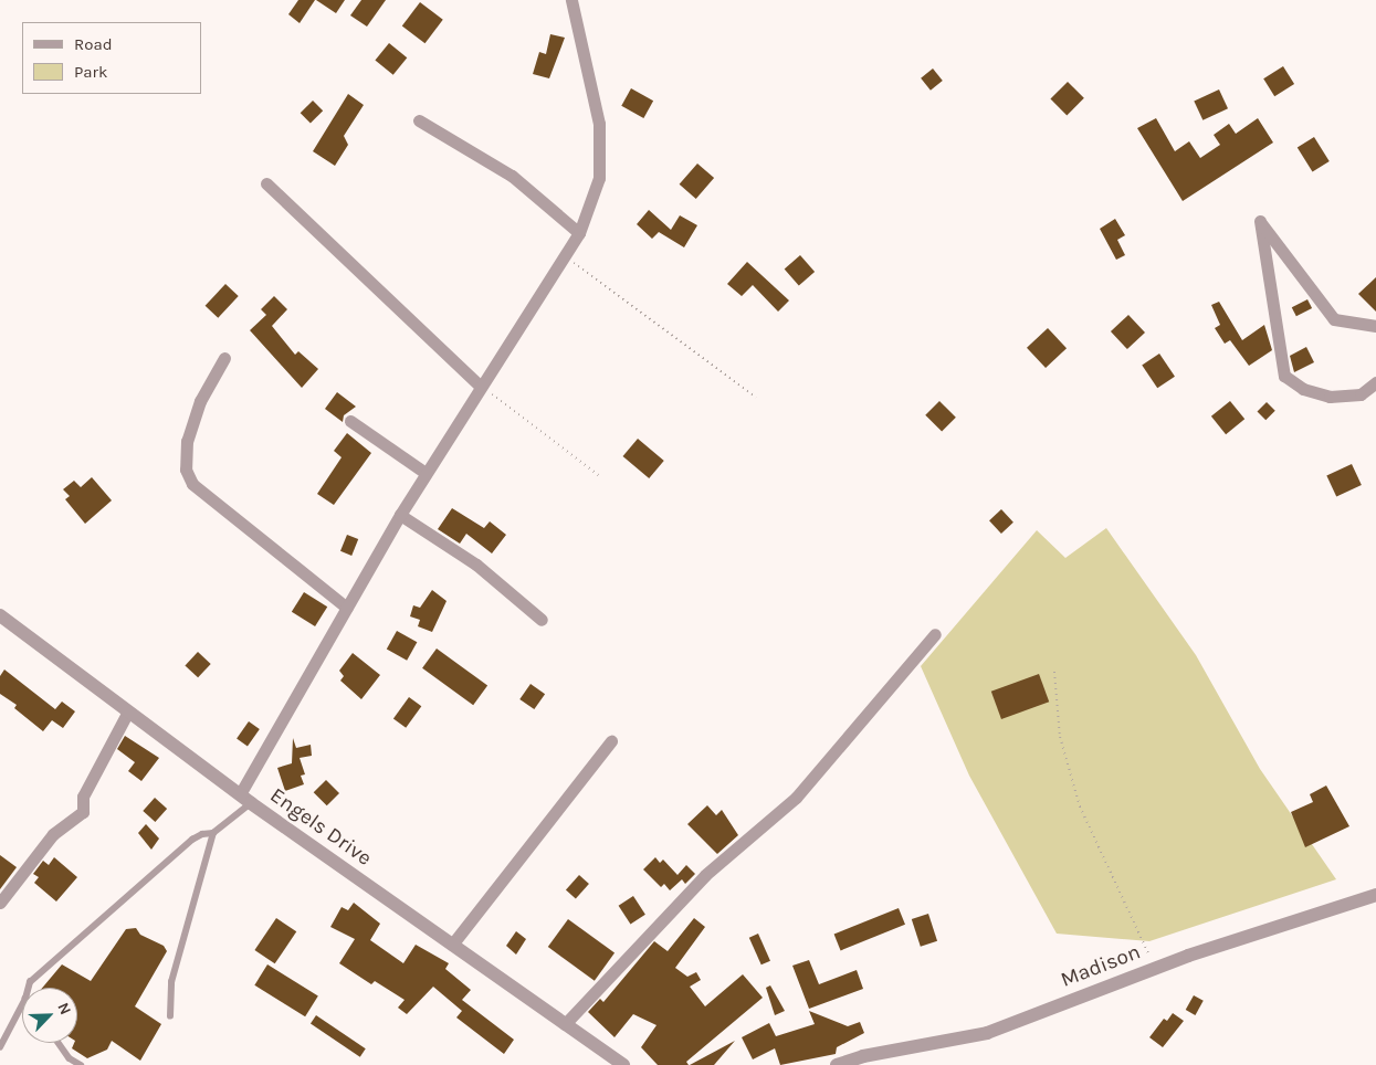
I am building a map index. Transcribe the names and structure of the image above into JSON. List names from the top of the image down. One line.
{"streets":{"street":["Engels Drive","Madison"]},"legend":["Road","Park"],"north":"top right"}
